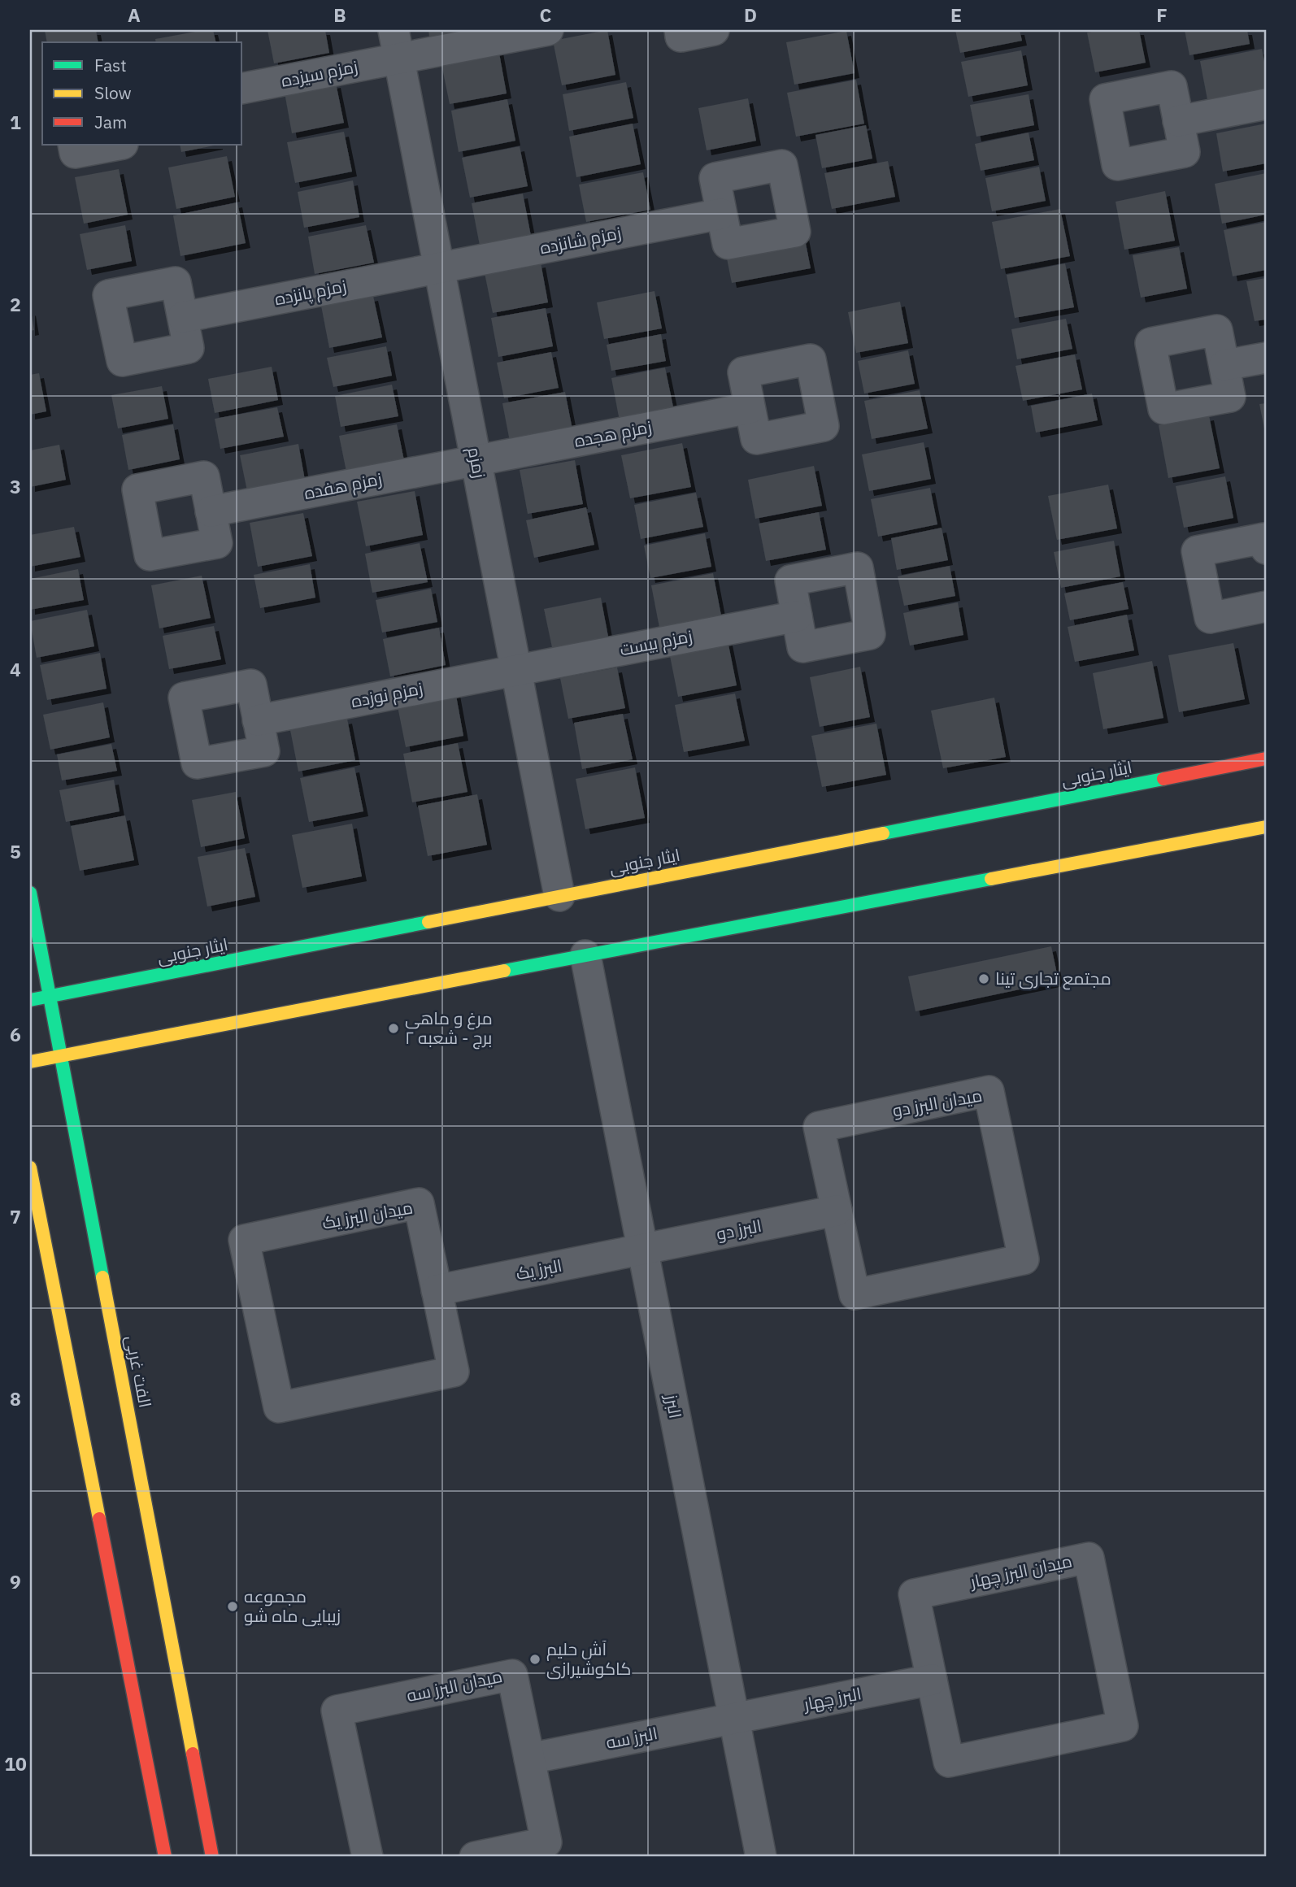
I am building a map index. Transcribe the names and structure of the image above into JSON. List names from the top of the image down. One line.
{"streets":{"main road":["ایثار جنوبی","الفت غربی"],"street":["زمزم سیزده","زمزم شانزده","زمزم پانزده","زمزم هجده","زمزم","زمزم هفده","زمزم بیست","زمزم نوزده","میدان البرز دو","میدان البرز یک","البرز دو","البرز یک","البرز","میدان البرز چهار","میدان البرز سه","البرز چهار","البرز سه"]},"crossings":[["زمزم سیزده","زمزم"],["زمزم شانزده","زمزم پانزده"],["زمزم شانزده","زمزم"],["زمزم پانزده","زمزم"],["زمزم هجده","زمزم"],["زمزم هجده","زمزم هفده"],["زمزم","زمزم هفده"],["زمزم","زمزم بیست"],["زمزم","زمزم نوزده"],["زمزم","ایثار جنوبی"],["زمزم بیست","زمزم نوزده"],["ایثار جنوبی","الفت غربی"],["میدان البرز دو","البرز دو"],["میدان البرز یک","البرز یک"],["البرز دو","البرز یک"],["البرز دو","البرز"],["البرز یک","البرز"],["البرز","البرز چهار"],["البرز","البرز سه"],["میدان البرز چهار","البرز چهار"],["میدان البرز سه","البرز سه"],["البرز چهار","البرز سه"]],"places":["مجتمع تجاری تینا","مرغ و ماهی برج - شعبه ۲","مجموعه زیبایی ماه شو","آش حلیم کاکوشیرازی"],"legend":["Fast","Slow","Jam"],"grid":{"columns":["A","B","C","D","E","F"],"rows":["1","2","3","4","5","6","7","8","9","10"]}}
